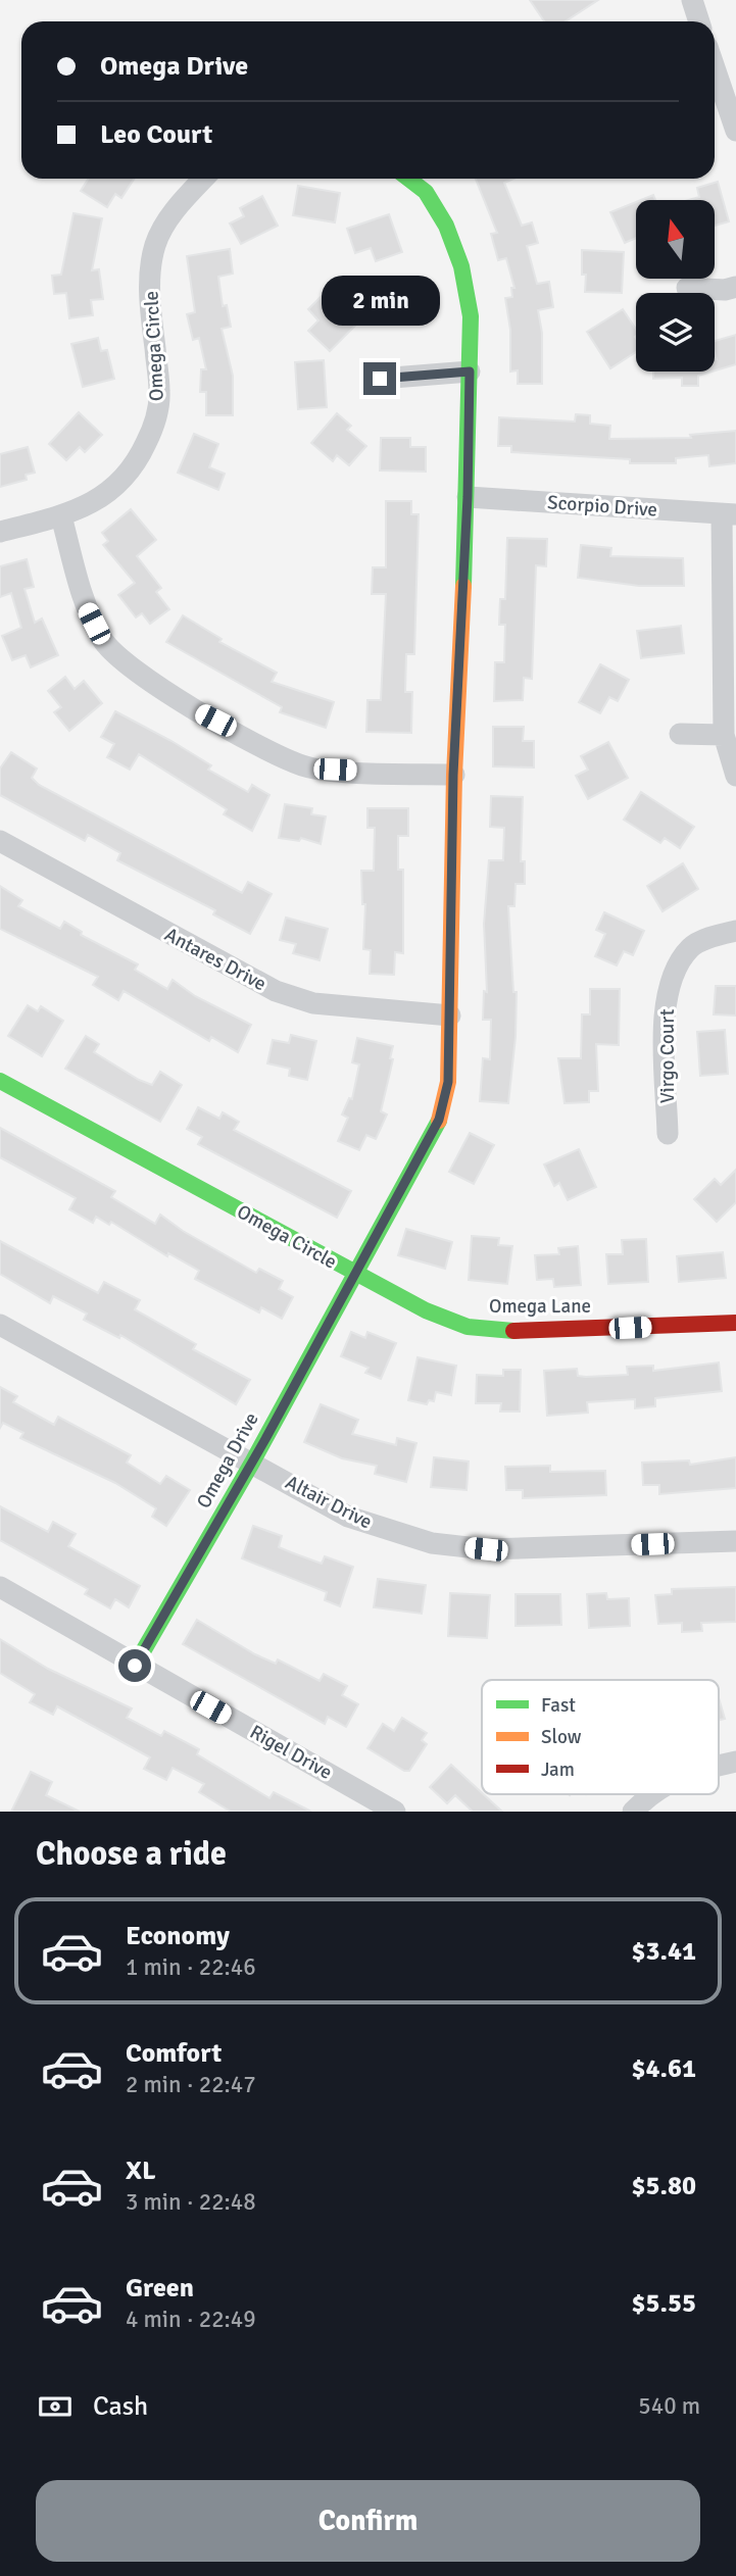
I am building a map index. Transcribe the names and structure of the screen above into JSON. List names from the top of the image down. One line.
{"streets":{"street":["Omega Circle","Scorpio Drive","Antares Drive","Virgo Court","Omega Lane","Omega Drive","Altair Drive","Rigel Drive"]},"crossings":[["Omega Circle","Scorpio Drive"],["Omega Circle","Antares Drive"],["Omega Circle","Omega Lane"],["Omega Circle","Omega Drive"],["Omega Lane","Omega Drive"],["Omega Drive","Altair Drive"],["Omega Drive","Rigel Drive"]],"legend":["Fast","Slow","Jam"],"north":"top","page":{"banner":["Omega Drive","Leo Court"],"bubble":"2 min","heading":"Choose a ride","list":[{"name":"Economy","note":"1 min · 22:46","value":"$3.41"},{"name":"Comfort","note":"2 min · 22:47","value":"$4.61"},{"name":"XL","note":"3 min · 22:48","value":"$5.80"},{"name":"Green","note":"4 min · 22:49","value":"$5.55"}],"pay":["Cash","540 m"],"buttons":"Confirm"}}
